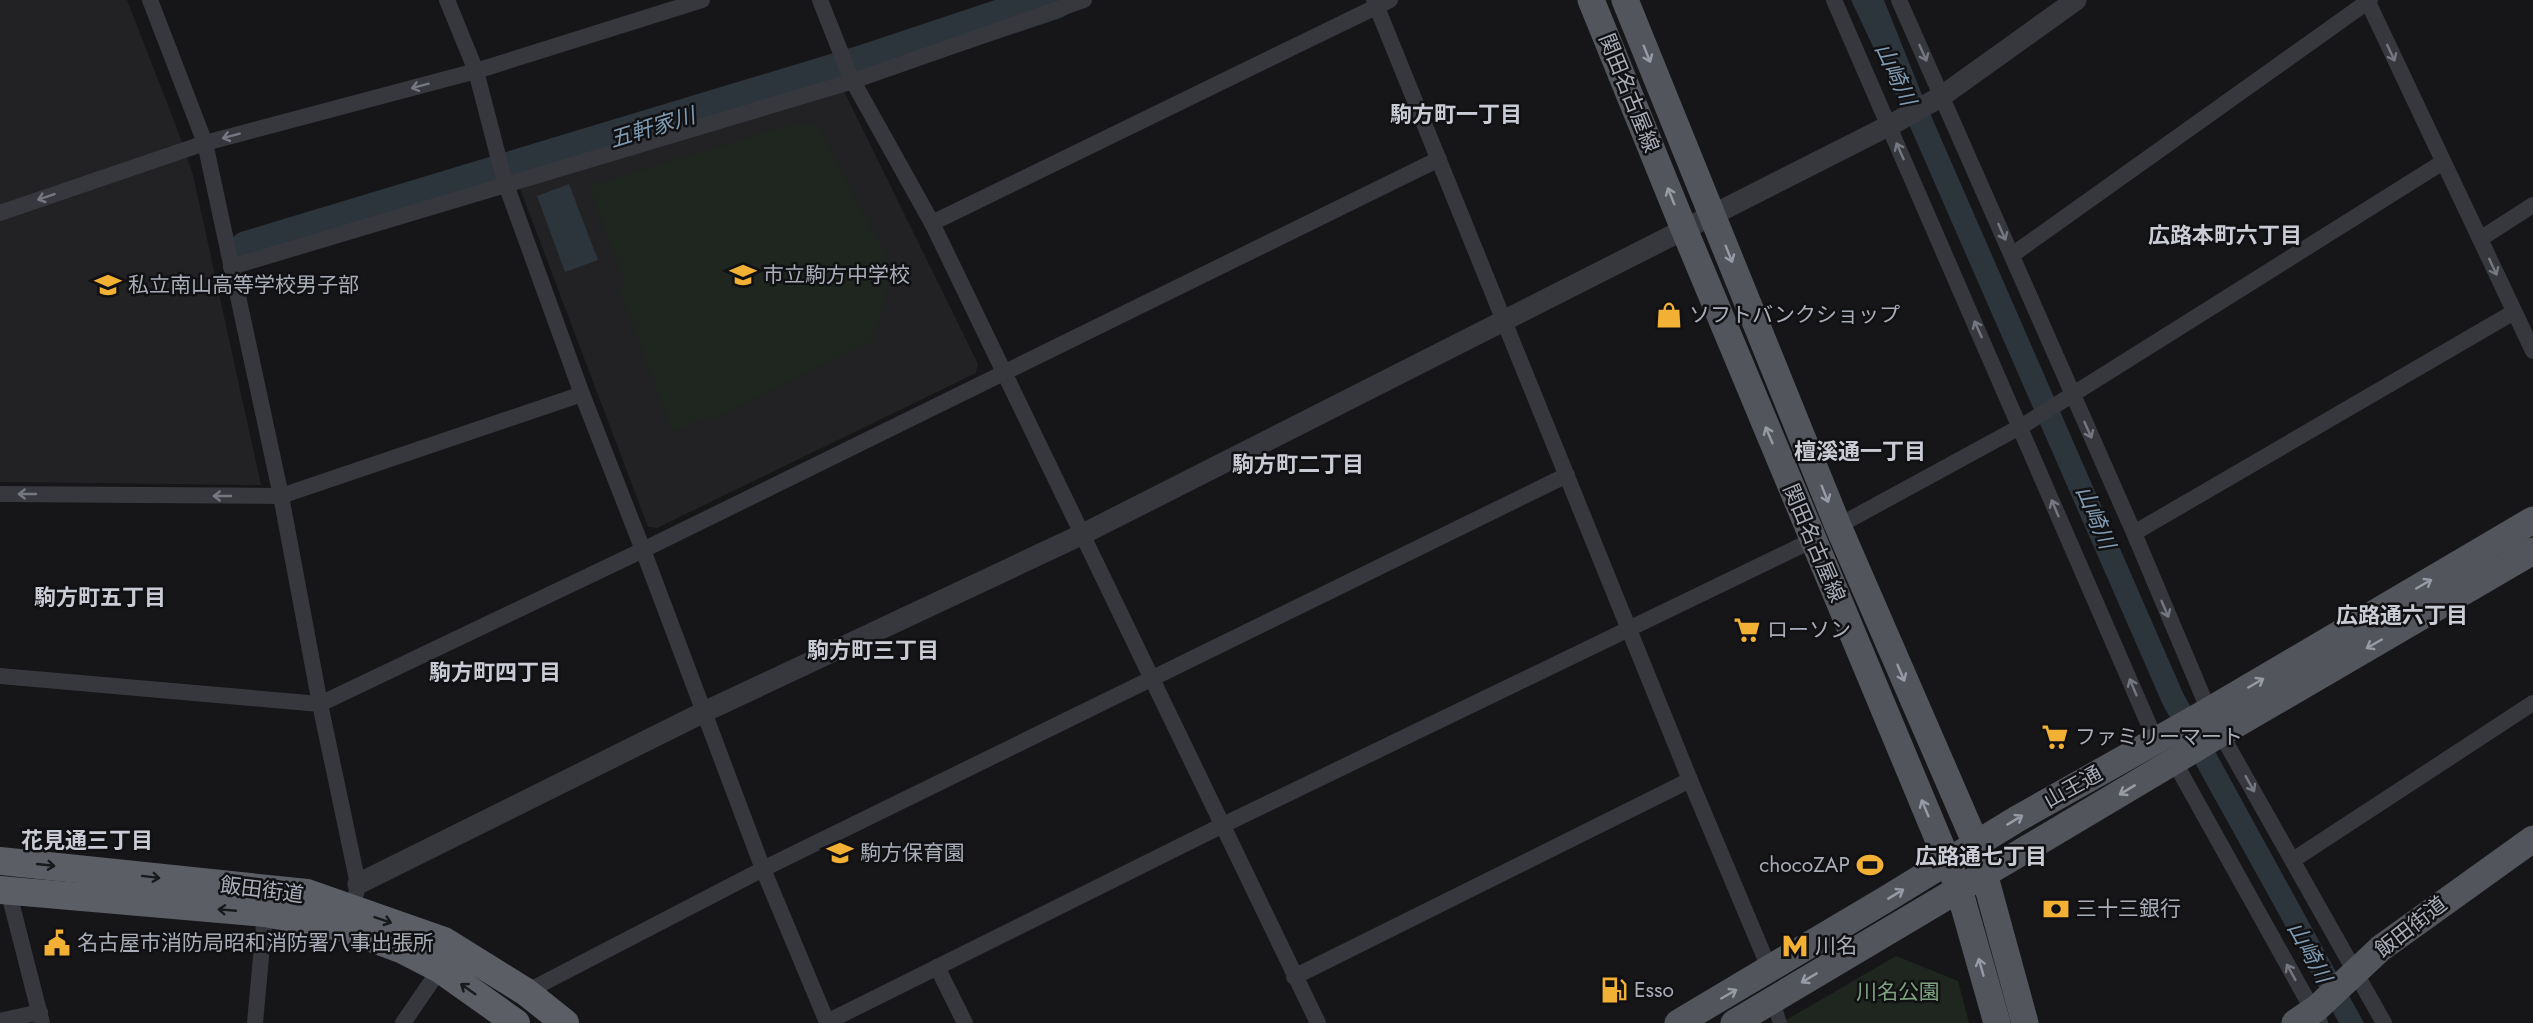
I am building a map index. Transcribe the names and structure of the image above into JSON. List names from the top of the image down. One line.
{"streets":{"highway":["飯田街道"],"main road":["関田名古屋線","山王通"]},"crossings":[["関田名古屋線","山王通"]],"districts":["駒方町一丁目","広路本町六丁目","檀溪通一丁目","駒方町二丁目","駒方町五丁目","広路通六丁目","駒方町三丁目","駒方町四丁目","花見通三丁目","広路通七丁目"],"water":["山崎川","五軒家川"],"parks":["川名公園"],"places":{"school or university":["市立駒方中学校","私立南山高等学校男子部","駒方保育園"],"shop":["ソフトバンクショップ"],"supermarket":["ローソン","ファミリーマート"],"sports":["chocoZAP"],"bank":["三十三銀行"],"public building":["名古屋市消防局昭和消防署八事出張所"],"metro station":["川名"],"fuel station":["Esso"]}}
